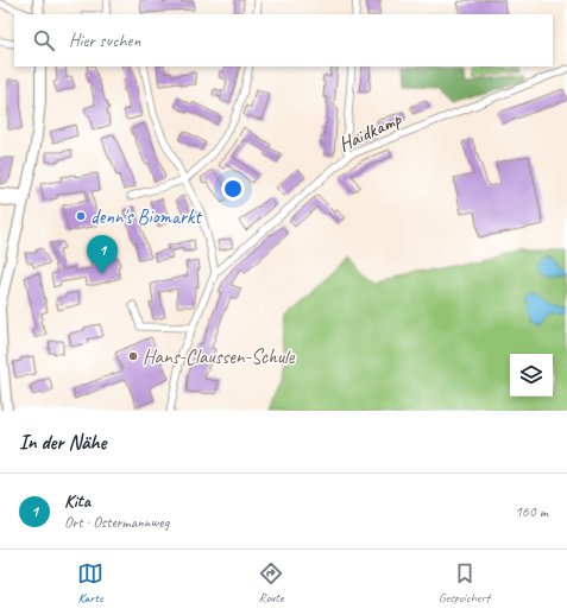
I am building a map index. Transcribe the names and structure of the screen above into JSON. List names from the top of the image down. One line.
{"streets":{"street":["Haidkamp"]},"places":["denn's Biomarkt","Hans-Claussen-Schule"],"page":{"search":"Hier suchen","pins":"1","heading":"In der Nähe","list":[{"mark":"1","name":"Kita","note":"Ort · Ostermannweg","value":"160 m"}],"nav":["Karte","Route","Gespeichert"]}}
